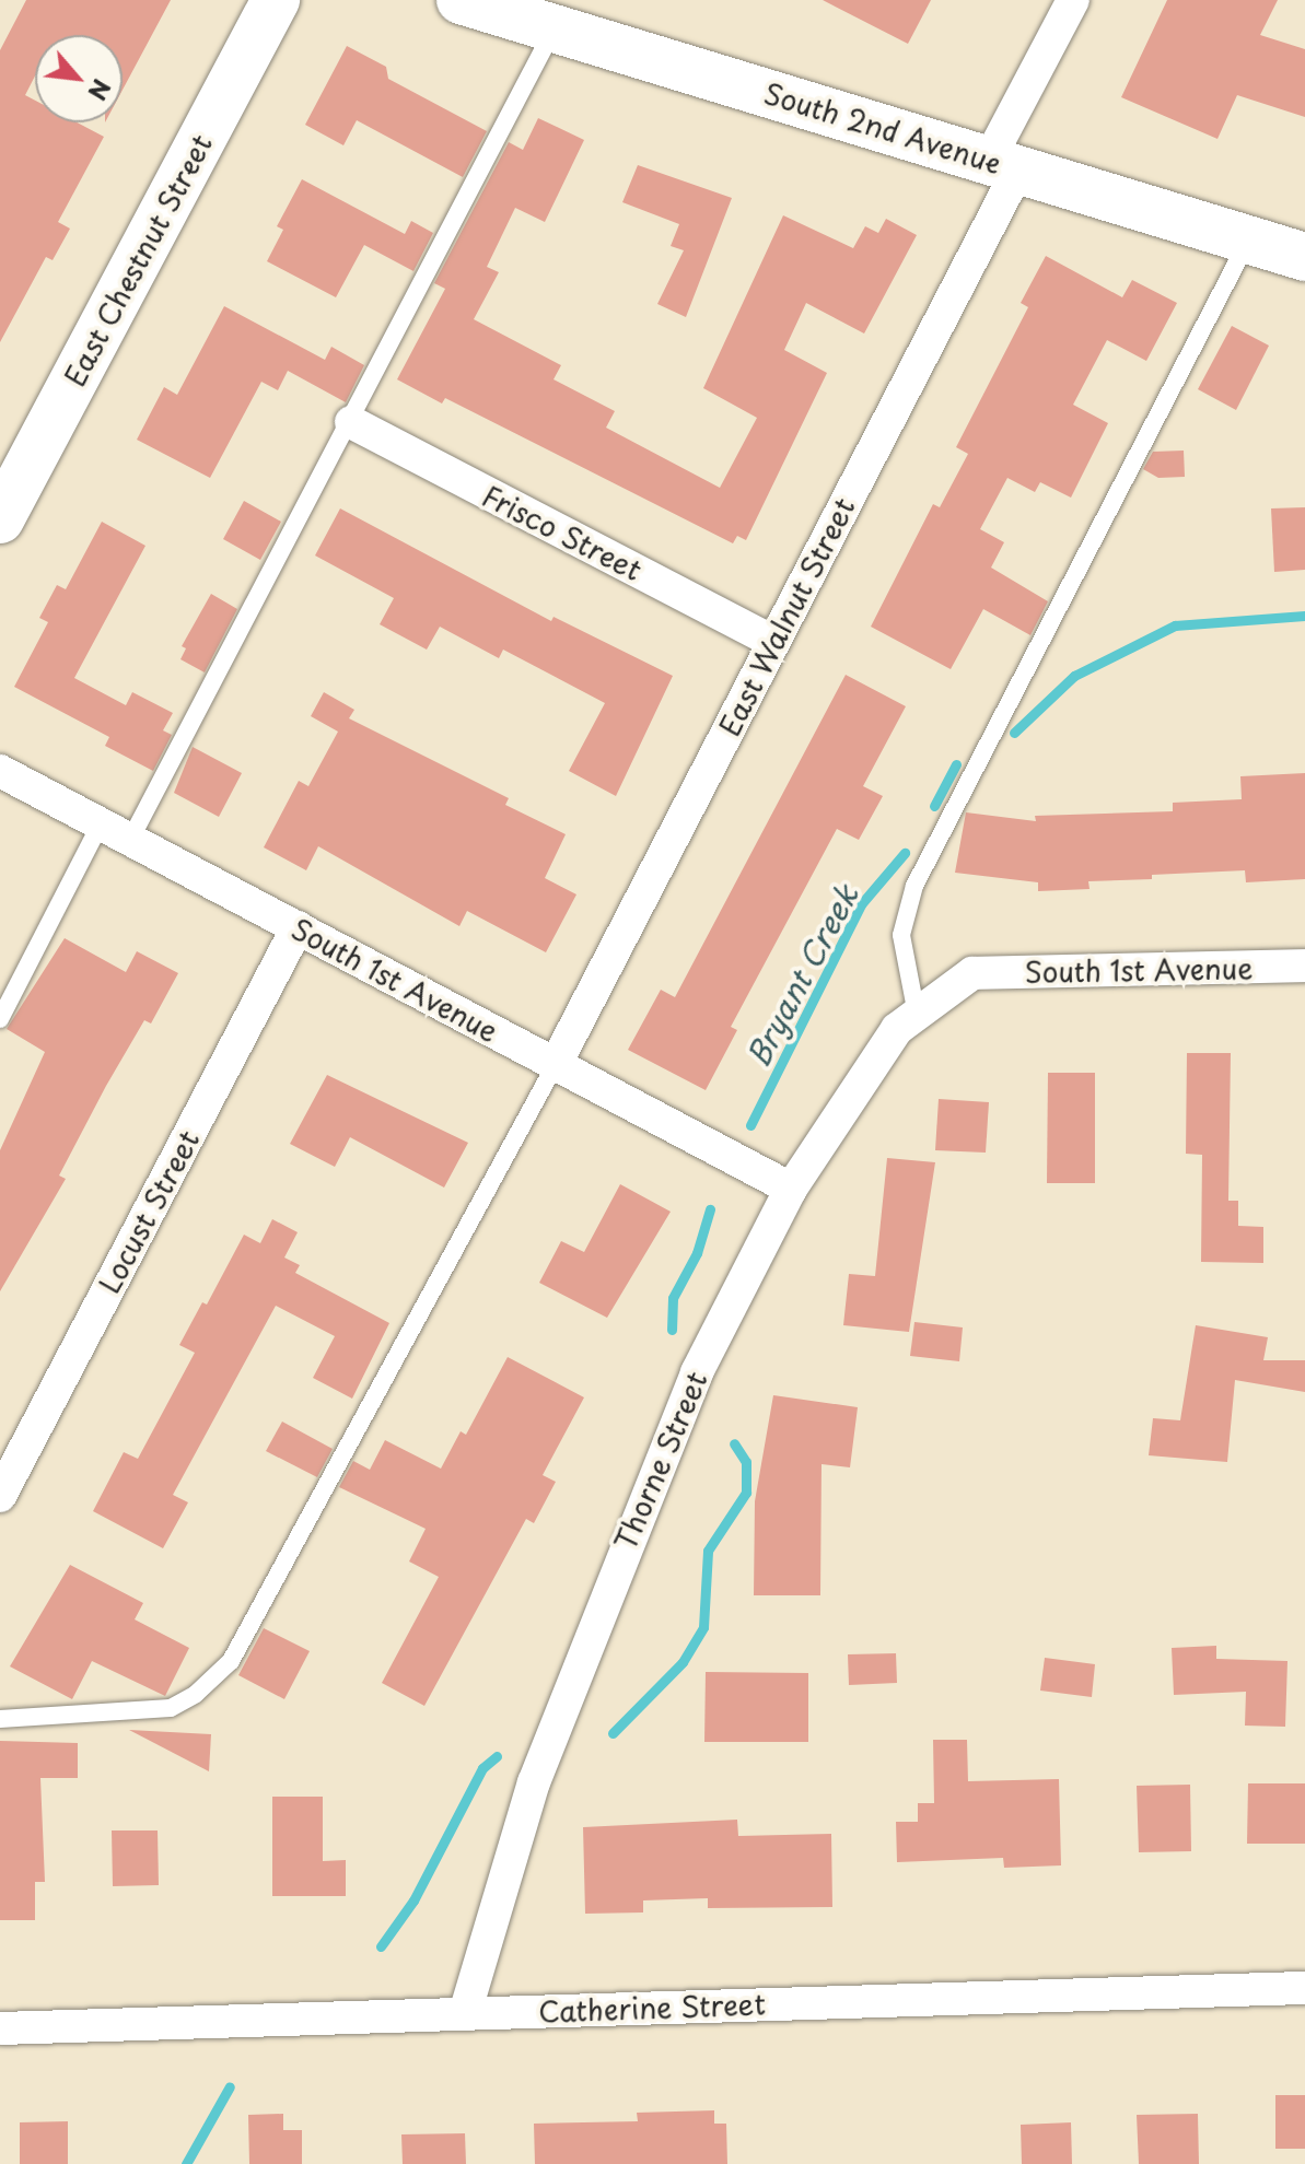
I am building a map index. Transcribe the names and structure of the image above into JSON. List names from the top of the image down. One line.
{"streets":{"main road":["South 2nd Avenue","East Chestnut Street"],"street":["Frisco Street","East Walnut Street","South 1st Avenue","Locust Street","Thorne Street","Catherine Street"]},"crossings":[["South 2nd Avenue","East Walnut Street"],["Frisco Street","East Walnut Street"],["East Walnut Street","South 1st Avenue"],["South 1st Avenue","Locust Street"],["South 1st Avenue","Thorne Street"],["Thorne Street","Catherine Street"]],"water":["Bryant Creek"],"north":"bottom right"}
